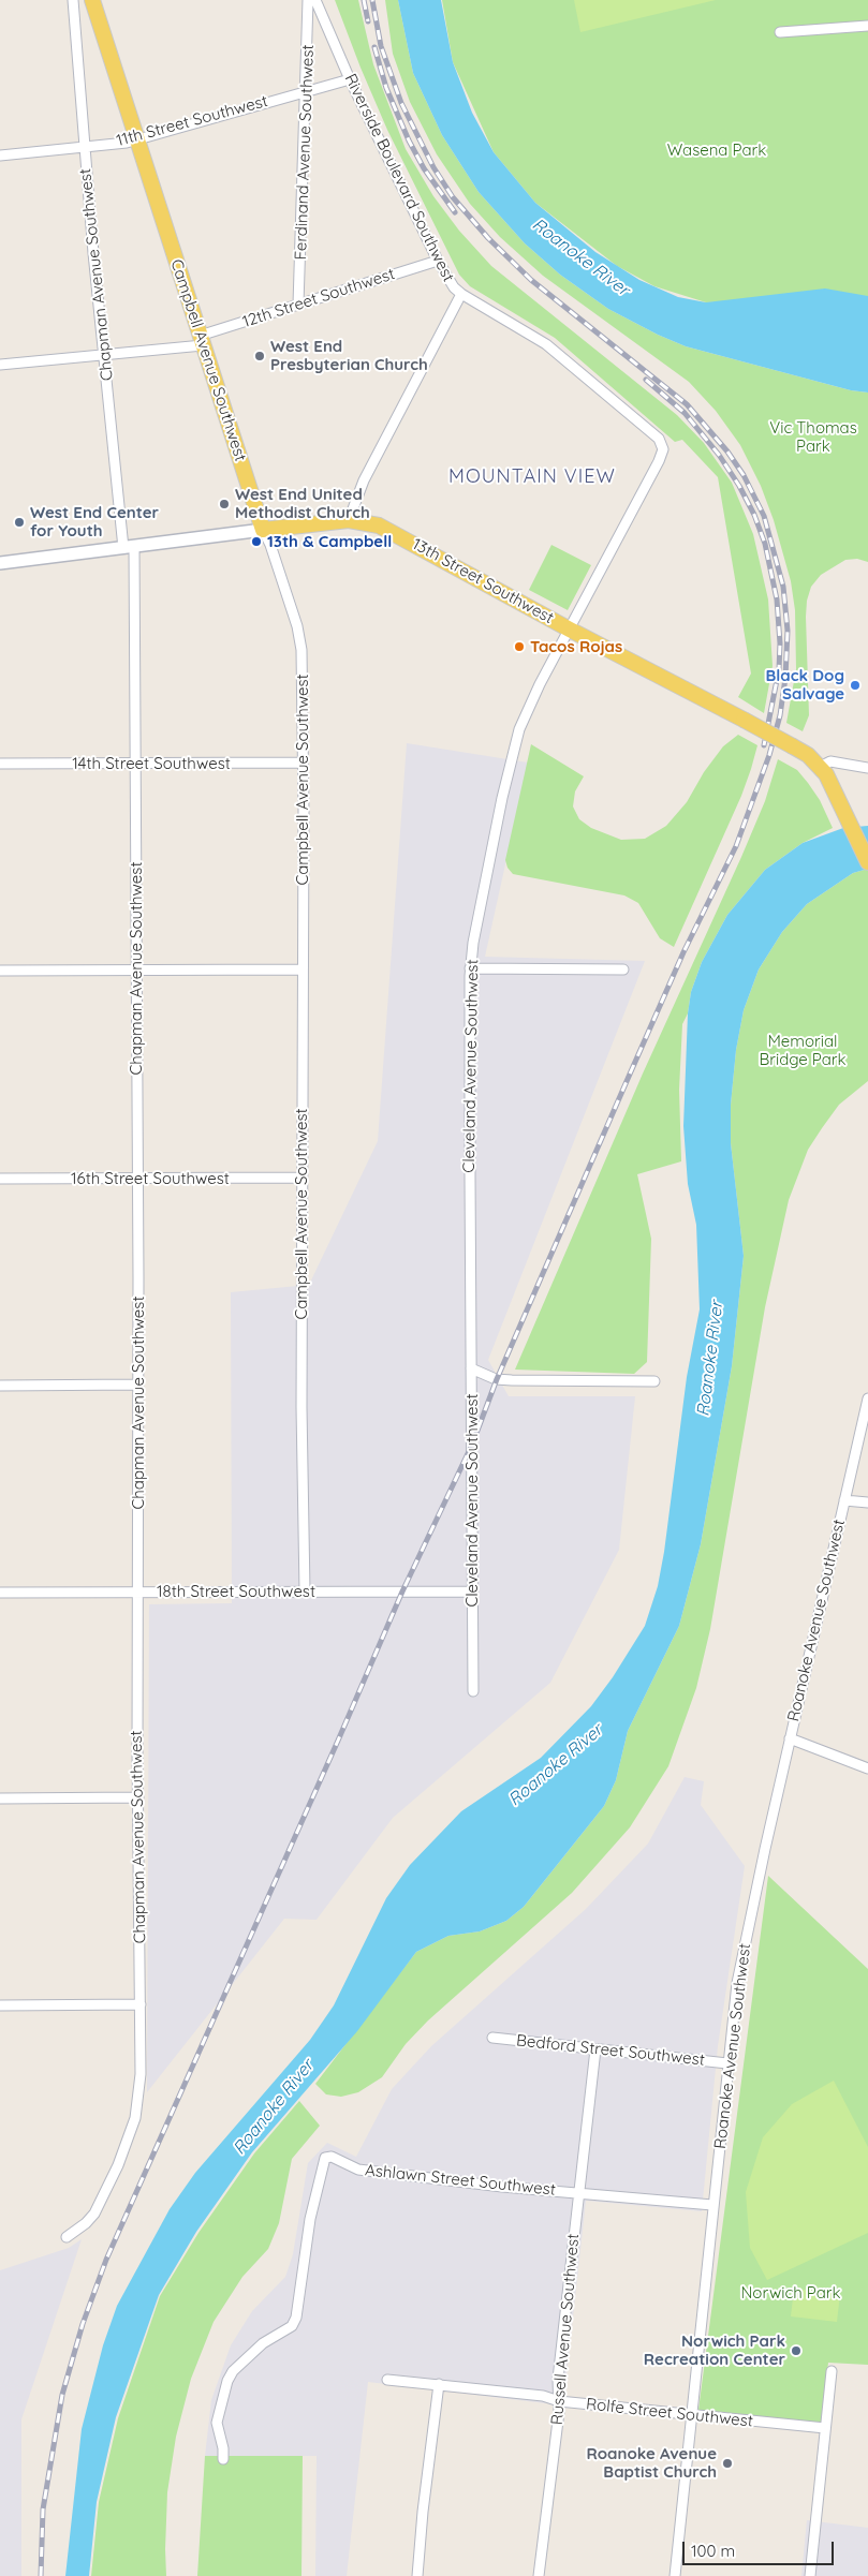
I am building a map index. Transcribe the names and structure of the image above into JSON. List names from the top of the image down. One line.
{"streets":{"main road":["Campbell Avenue Southwest","13th Street Southwest"],"street":["11th Street Southwest","Ferdinand Avenue Southwest","Riverside Boulevard Southwest","Chapman Avenue Southwest","12th Street Southwest","14th Street Southwest","Cleveland Avenue Southwest","16th Street Southwest","18th Street Southwest","Roanoke Avenue Southwest","Bedford Street Southwest","Ashlawn Street Southwest","Russell Avenue Southwest","Rolfe Street Southwest"]},"crossings":[["11th Street Southwest","Ferdinand Avenue Southwest"],["11th Street Southwest","Riverside Boulevard Southwest"],["11th Street Southwest","Chapman Avenue Southwest"],["11th Street Southwest","Campbell Avenue Southwest"],["Ferdinand Avenue Southwest","12th Street Southwest"],["Riverside Boulevard Southwest","12th Street Southwest"],["Riverside Boulevard Southwest","Cleveland Avenue Southwest"],["Chapman Avenue Southwest","12th Street Southwest"],["Chapman Avenue Southwest","13th Street Southwest"],["Chapman Avenue Southwest","14th Street Southwest"],["Chapman Avenue Southwest","16th Street Southwest"],["Chapman Avenue Southwest","18th Street Southwest"],["12th Street Southwest","Campbell Avenue Southwest"],["Campbell Avenue Southwest","13th Street Southwest"],["Campbell Avenue Southwest","14th Street Southwest"],["Campbell Avenue Southwest","16th Street Southwest"],["Campbell Avenue Southwest","18th Street Southwest"],["13th Street Southwest","Cleveland Avenue Southwest"],["Cleveland Avenue Southwest","18th Street Southwest"],["Roanoke Avenue Southwest","Bedford Street Southwest"],["Roanoke Avenue Southwest","Ashlawn Street Southwest"],["Roanoke Avenue Southwest","Rolfe Street Southwest"],["Bedford Street Southwest","Russell Avenue Southwest"],["Ashlawn Street Southwest","Russell Avenue Southwest"],["Russell Avenue Southwest","Rolfe Street Southwest"]],"districts":["MOUNTAIN VIEW"],"water":["Roanoke River"],"parks":["Wasena Park","Vic Thomas Park","Memorial Bridge Park","Norwich Park"],"places":["West End Presbyterian Church","West End United Methodist Church","West End Center for Youth","13th & Campbell","Tacos Rojas","Black Dog Salvage","Norwich Park Recreation Center","Roanoke Avenue Baptist Church"],"scale_bar":"100 m"}
